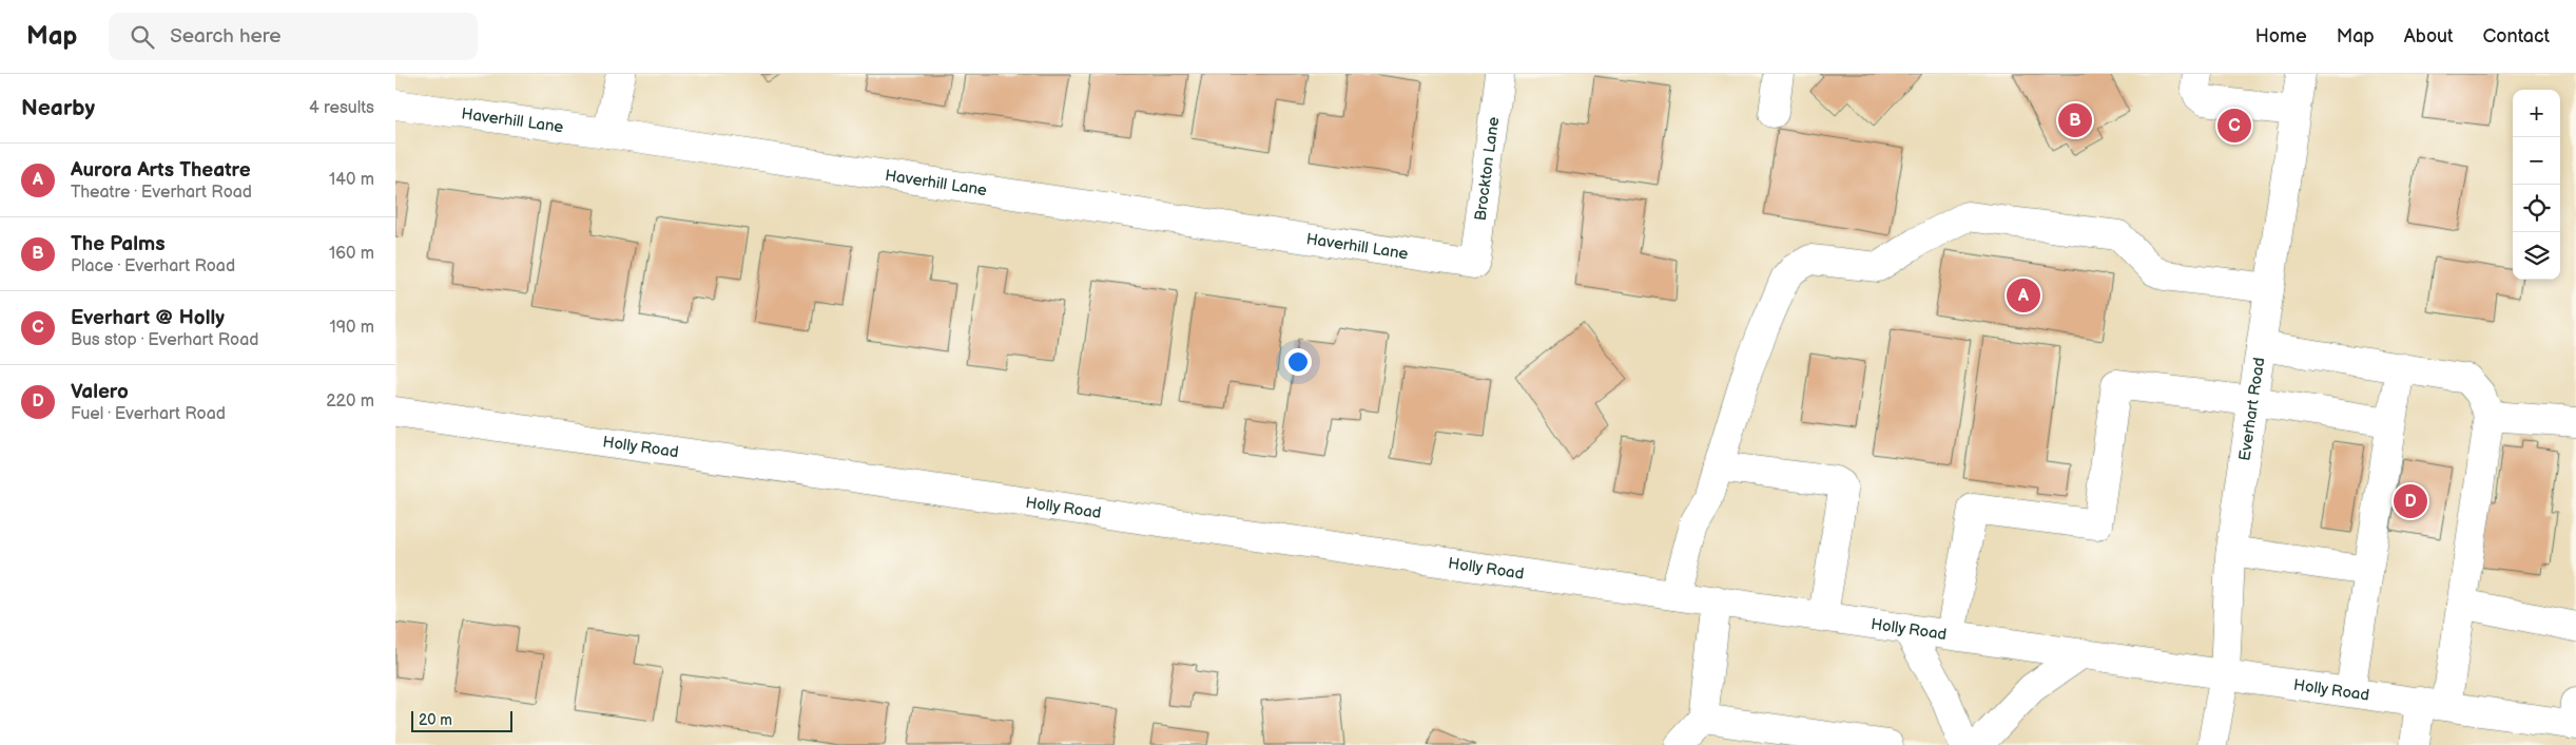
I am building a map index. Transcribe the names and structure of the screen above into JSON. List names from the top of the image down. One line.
{"streets":{"main road":["Haverhill Lane","Brockton Lane","Everhart Road","Holly Road"]},"crossings":[["Haverhill Lane","Brockton Lane"],["Everhart Road","Holly Road"]],"scale_bar":"20 m","page":{"header":"Map","search":"Search here","nav":["Home","Map","About","Contact"],"heading":["Nearby","4 results"],"map_buttons":["+","−"],"pins":["B","C","A","D"],"list":[{"mark":"A","name":"Aurora Arts Theatre","note":"Theatre · Everhart Road","value":"140 m"},{"mark":"B","name":"The Palms","note":"Place · Everhart Road","value":"160 m"},{"mark":"C","name":"Everhart @ Holly","note":"Bus stop · Everhart Road","value":"190 m"},{"mark":"D","name":"Valero","note":"Fuel · Everhart Road","value":"220 m"}],"scale":"20 m"}}
